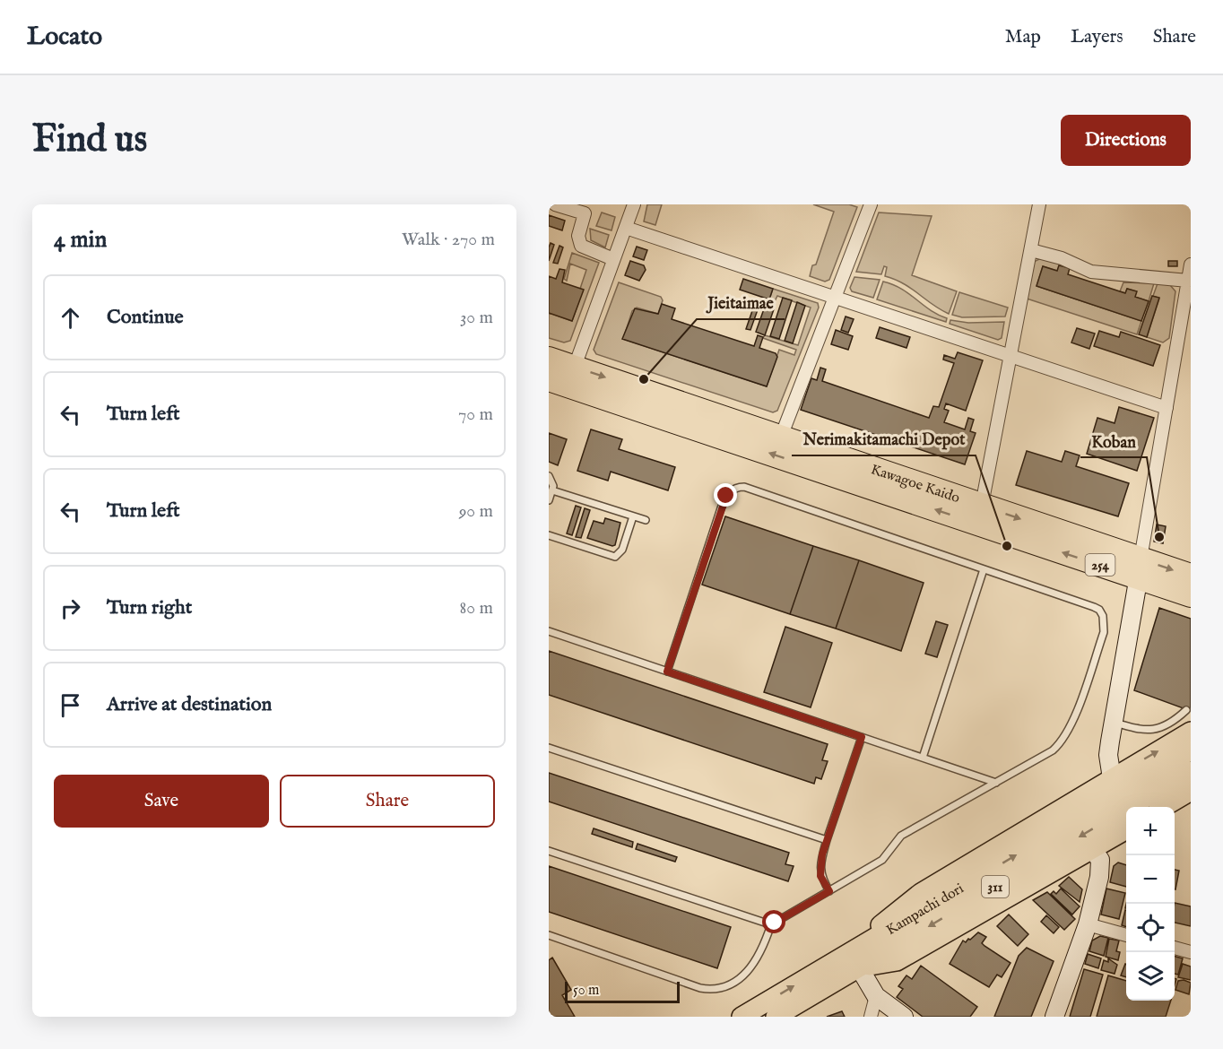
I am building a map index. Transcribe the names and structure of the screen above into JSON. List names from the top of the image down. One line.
{"streets":{"highway":["Kawagoe Kaido","254"],"main road":["311","Kampachi dori"]},"places":["Jieitaimae","Koban","Nerimakitamachi Depot"],"scale_bar":"50 m","page":{"header":"Locato","nav":["Map","Layers","Share"],"buttons":["Directions",["Save","Share"]],"title":"Find us","heading":["4 min","Walk · 270 m"],"list":[["Continue","30 m"],["Turn left","70 m"],["Turn left","90 m"],["Turn right","80 m"],"Arrive at destination"],"map_buttons":["+","−"],"scale":"50 m"}}
